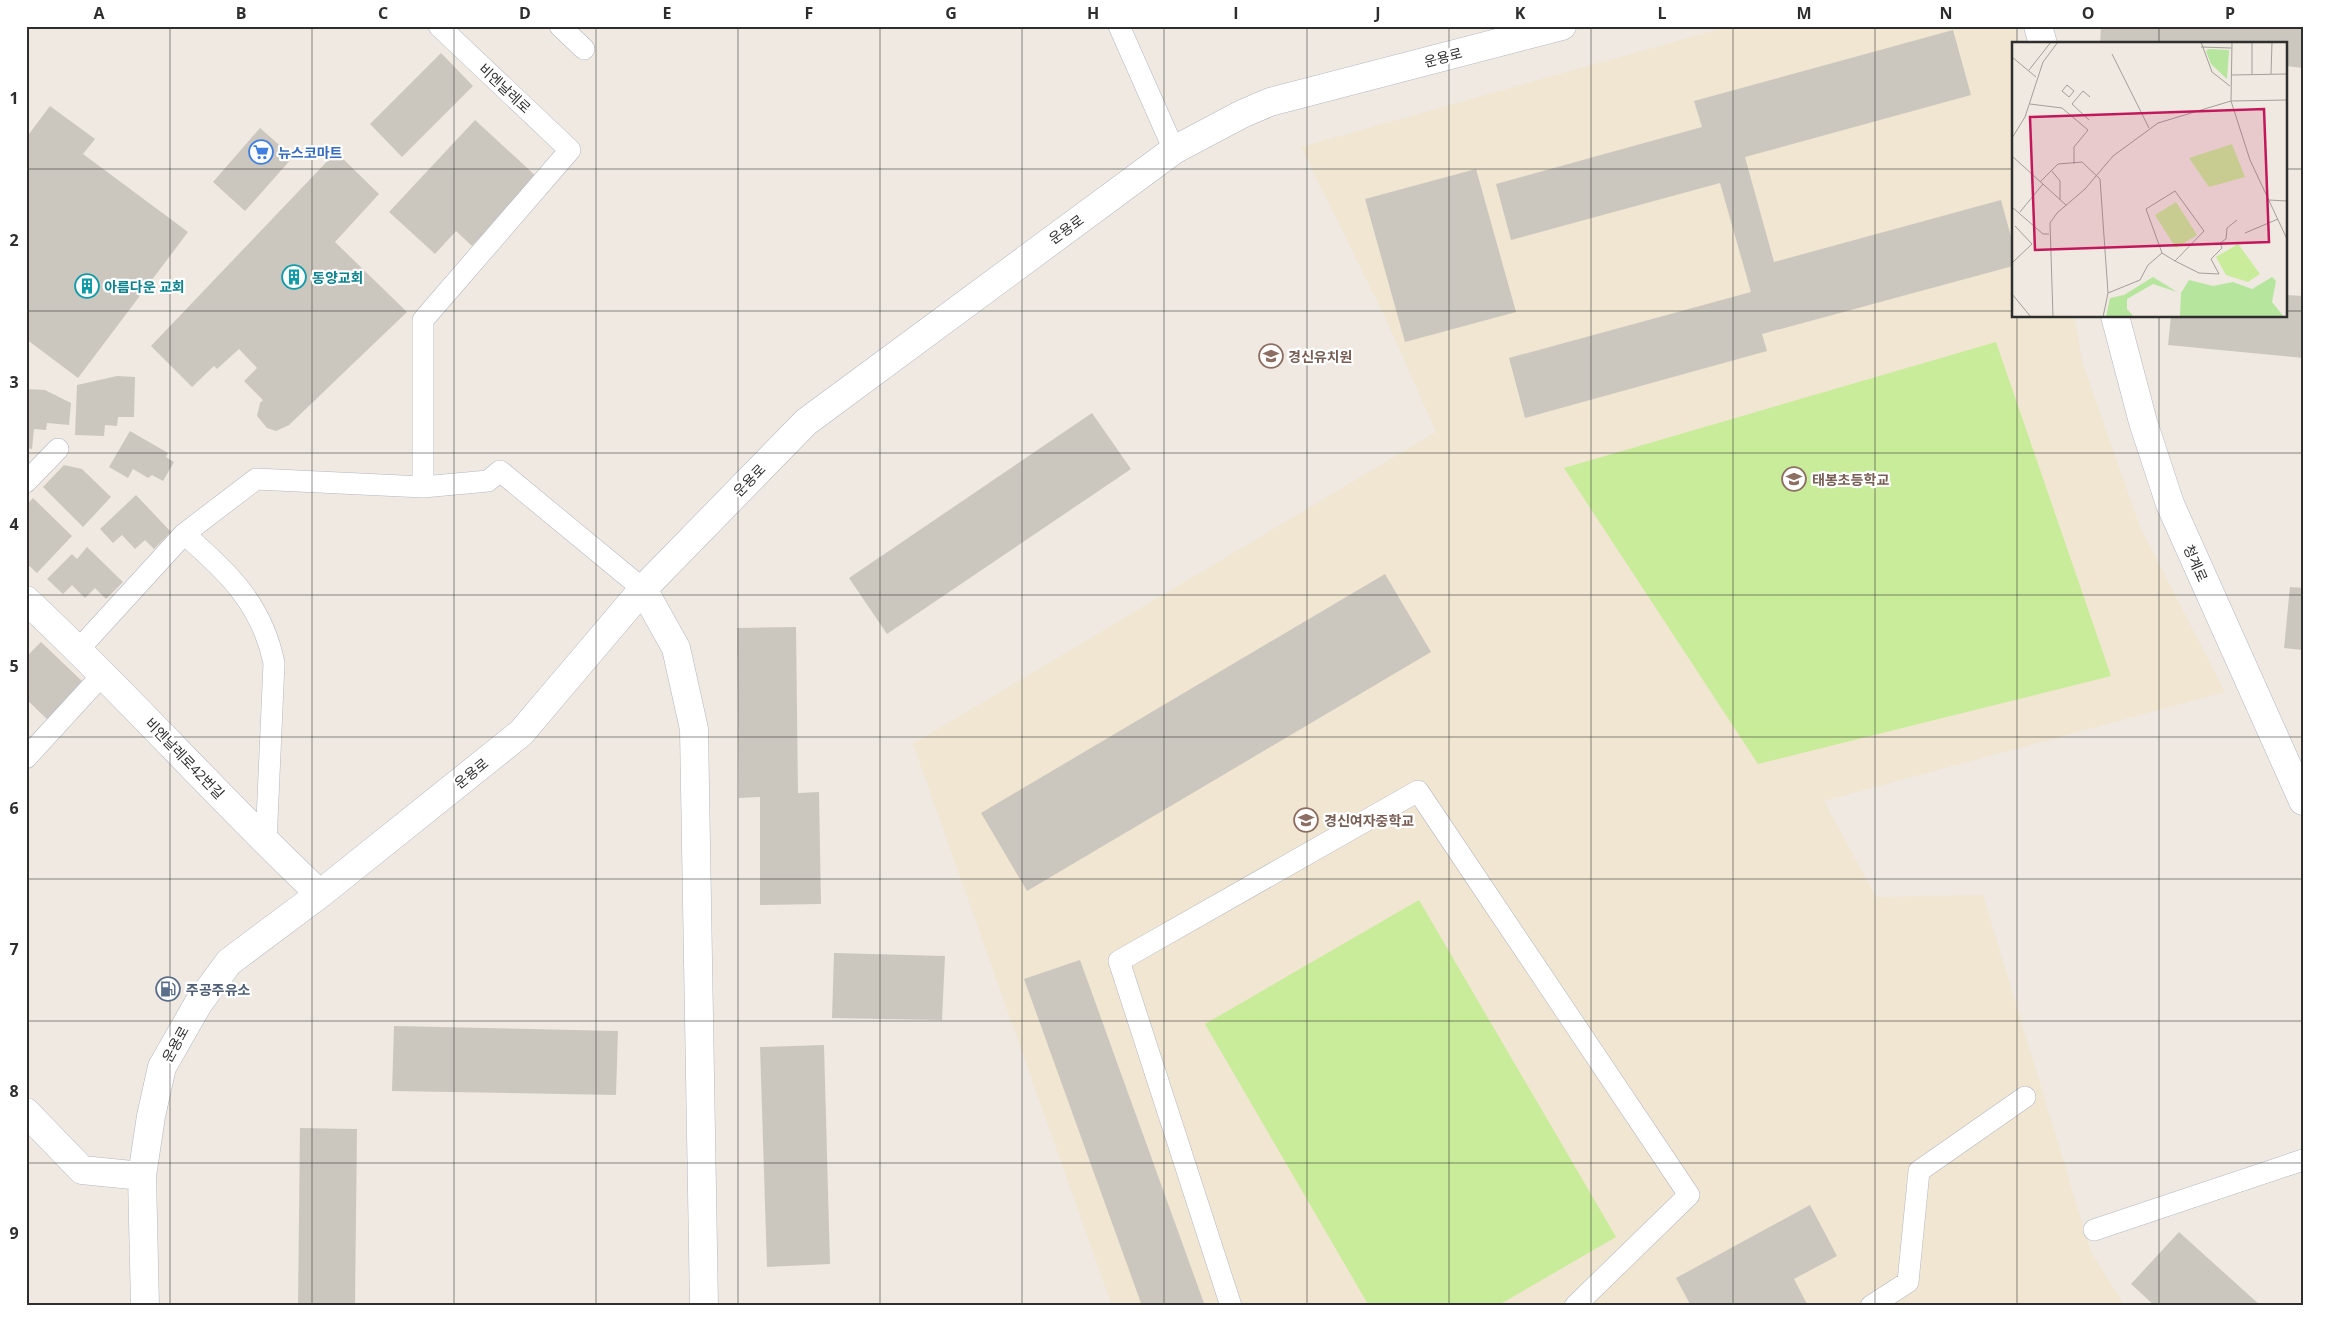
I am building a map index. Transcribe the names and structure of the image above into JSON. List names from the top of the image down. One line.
{"streets":{"street":["운용로","청계로","비엔날레로42번길"],"lane":["비엔날레로"]},"crossings":[["운용로","비엔날레로42번길"]],"places":{"supermarket":["뉴스코마트"],"building":["동양교회","아름다운 교회"],"school or university":["경신유치원","태봉초등학교","경신여자중학교"],"fuel station":["주공주유소"]},"grid":{"columns":["A","B","C","D","E","F","G","H","I","J","K","L","M","N","O","P"],"rows":["1","2","3","4","5","6","7","8","9"]}}
